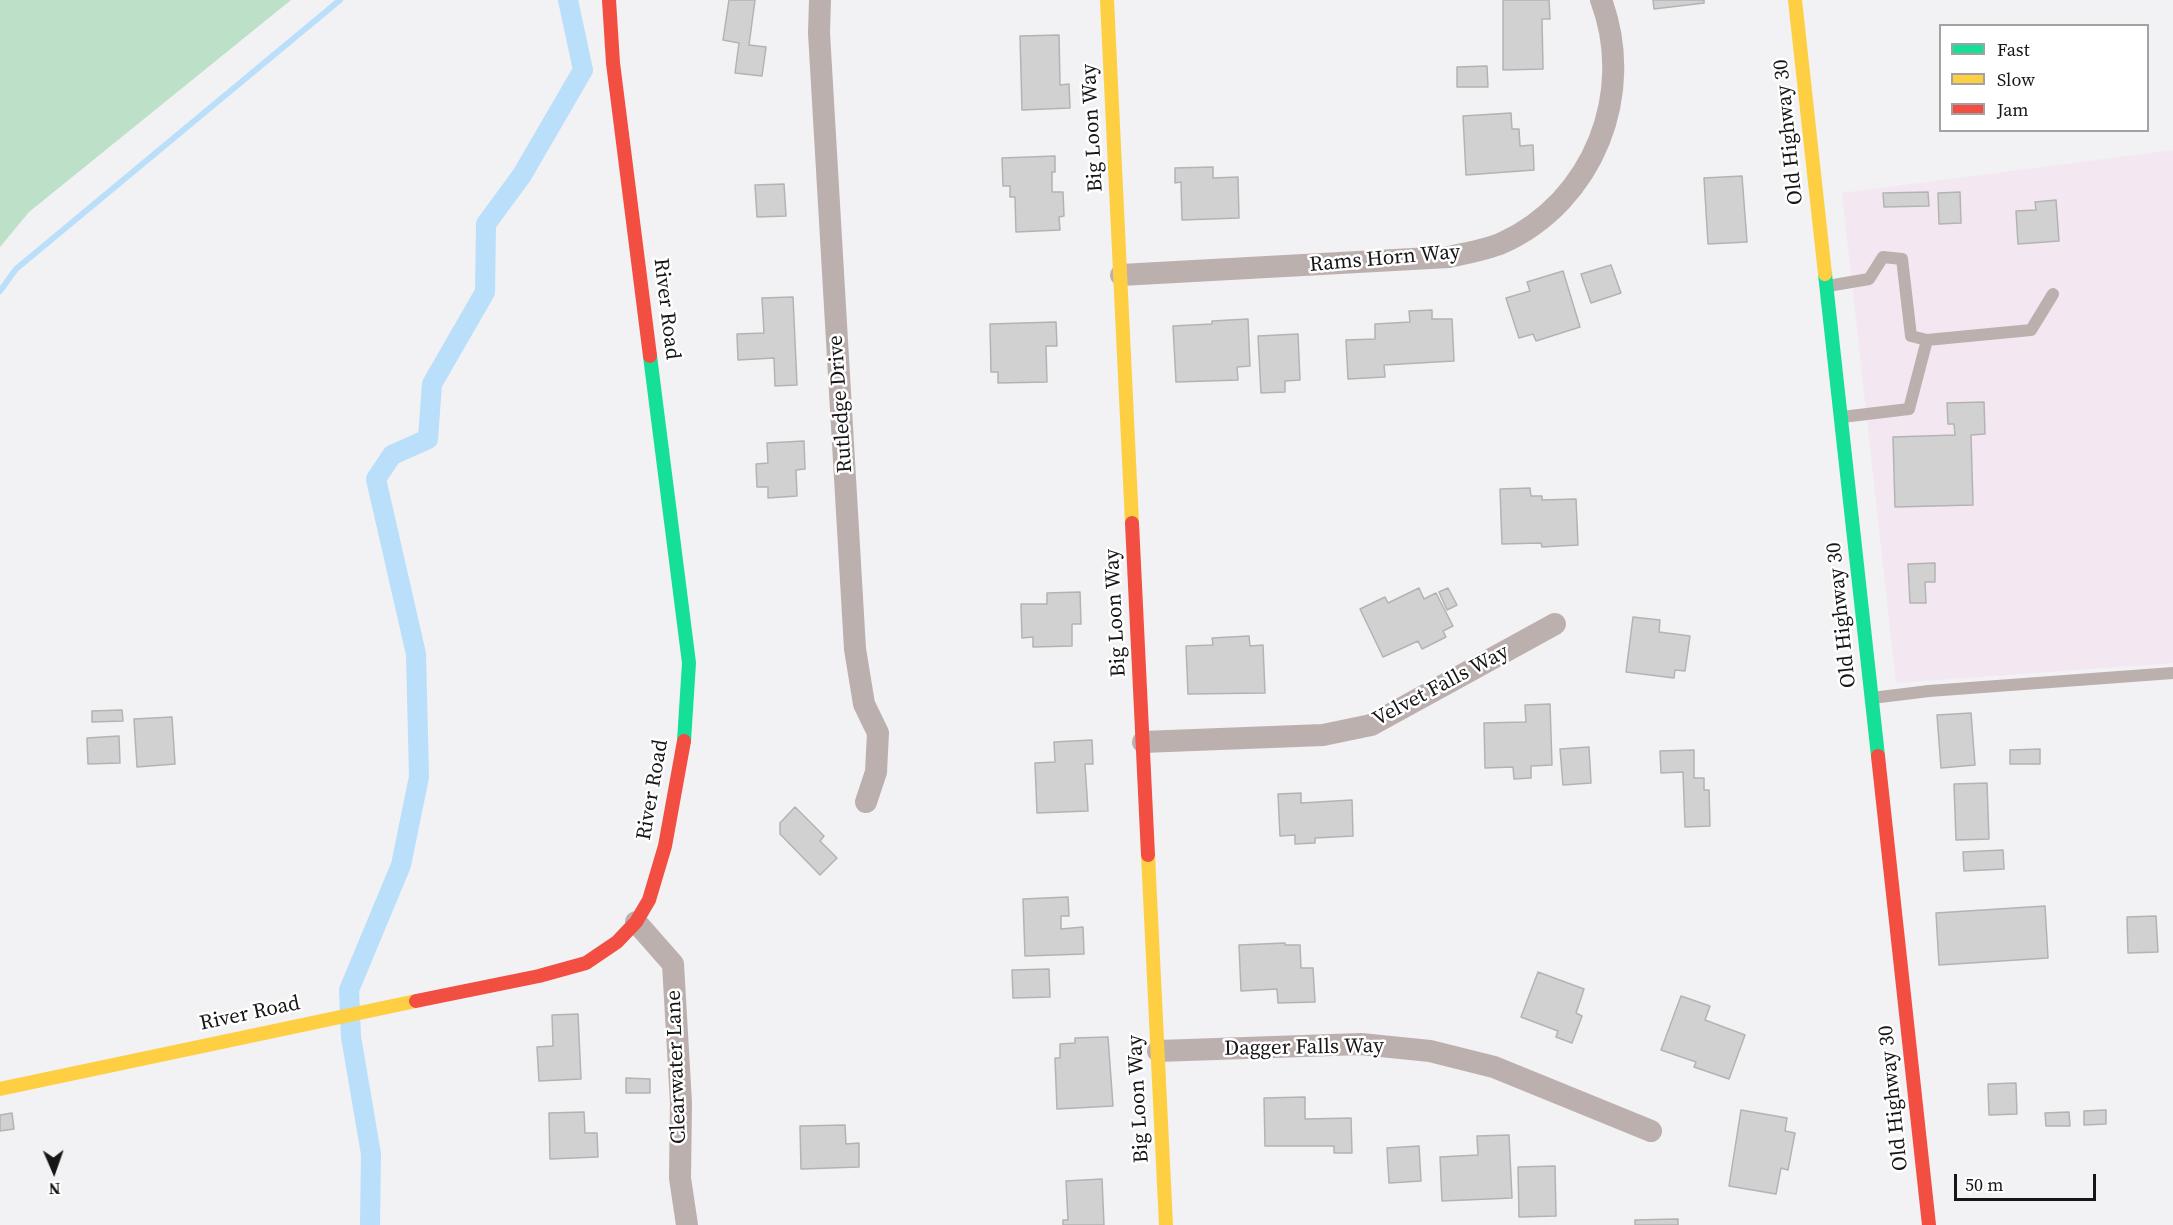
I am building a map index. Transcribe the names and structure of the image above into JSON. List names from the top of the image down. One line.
{"streets":{"street":["Big Loon Way","Old Highway 30","Rams Horn Way","River Road","Rutledge Drive","Velvet Falls Way","Dagger Falls Way","Clearwater Lane"]},"crossings":[["Big Loon Way","Rams Horn Way"],["Big Loon Way","Velvet Falls Way"],["Big Loon Way","Dagger Falls Way"],["River Road","Clearwater Lane"]],"legend":["Fast","Slow","Jam"],"scale_bar":"50 m","north":"bottom"}
